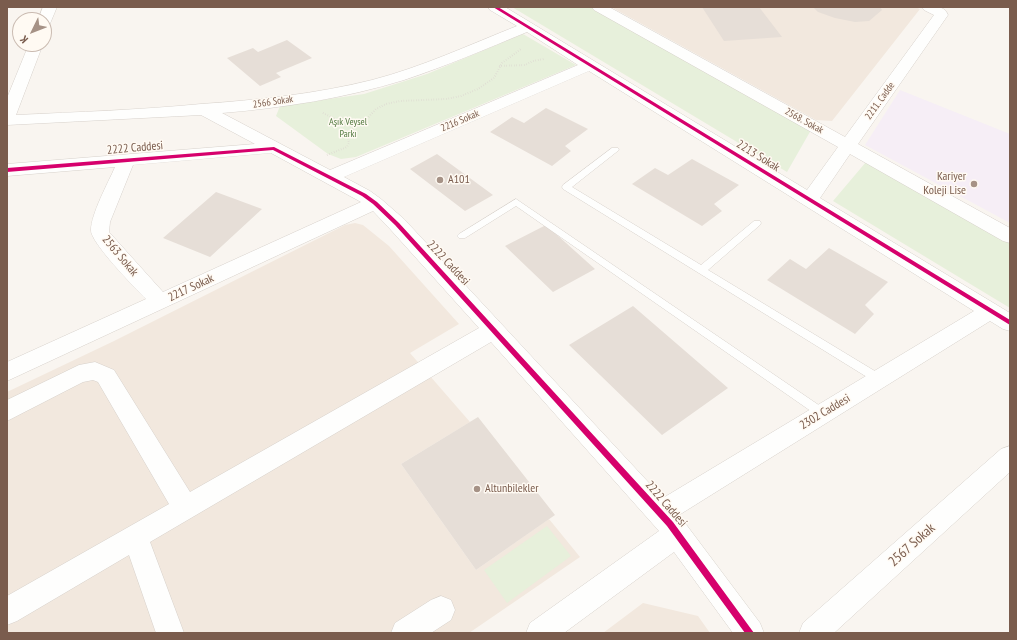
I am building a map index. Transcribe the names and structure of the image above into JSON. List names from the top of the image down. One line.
{"streets":{"street":["2211. Cadde","2566 Sokak","2216 Sokak","2568. Sokak","2222 Caddesi","2213 Sokak","2563 Sokak","2217 Sokak","2302 Caddesi","2567 Sokak"]},"crossings":[["2211. Cadde","2568. Sokak"],["2211. Cadde","2213 Sokak"],["2566 Sokak","2213 Sokak"],["2216 Sokak","2222 Caddesi"],["2216 Sokak","2213 Sokak"],["2222 Caddesi","2563 Sokak"],["2222 Caddesi","2217 Sokak"],["2222 Caddesi","2302 Caddesi"],["2213 Sokak","2302 Caddesi"],["2563 Sokak","2217 Sokak"]],"parks":["Aşık Veysel Parkı"],"places":["A101","Kariyer Koleji Lise","Altunbilekler"],"north":"bottom left"}
